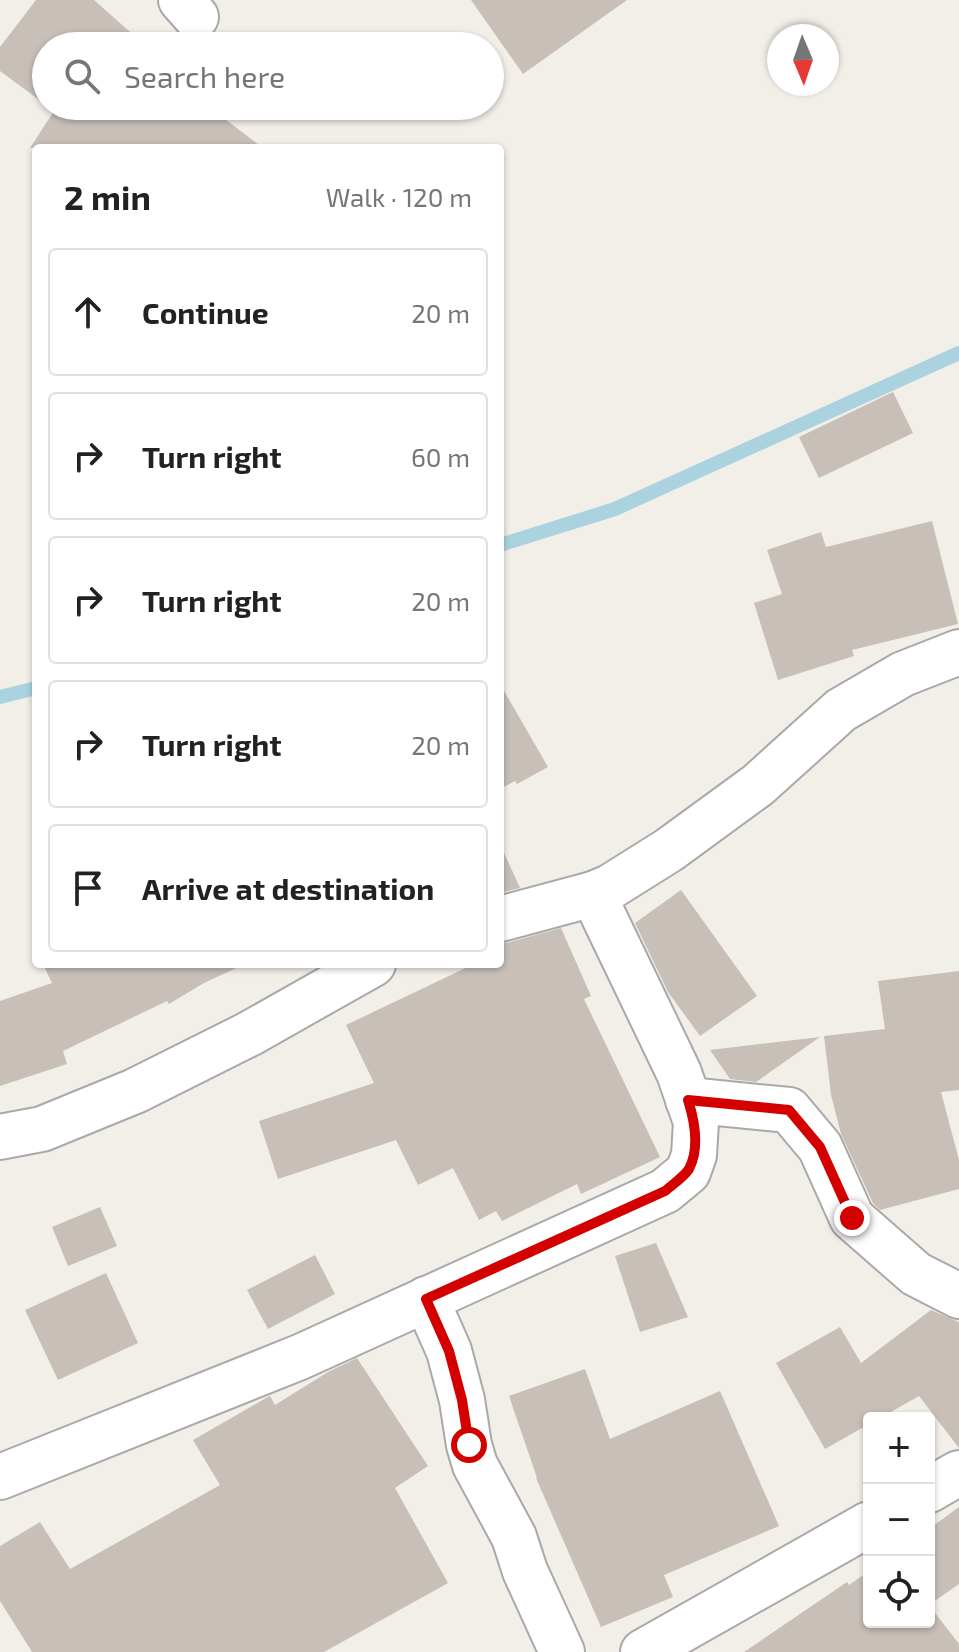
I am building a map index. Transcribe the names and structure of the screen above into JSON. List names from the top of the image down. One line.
{"north":"bottom","page":{"search":"Search here","heading":["2 min","Walk · 120 m"],"list":[["Continue","20 m"],["Turn right","60 m"],["Turn right","20 m"],["Turn right","20 m"],"Arrive at destination"],"map_buttons":["+","−"]}}
